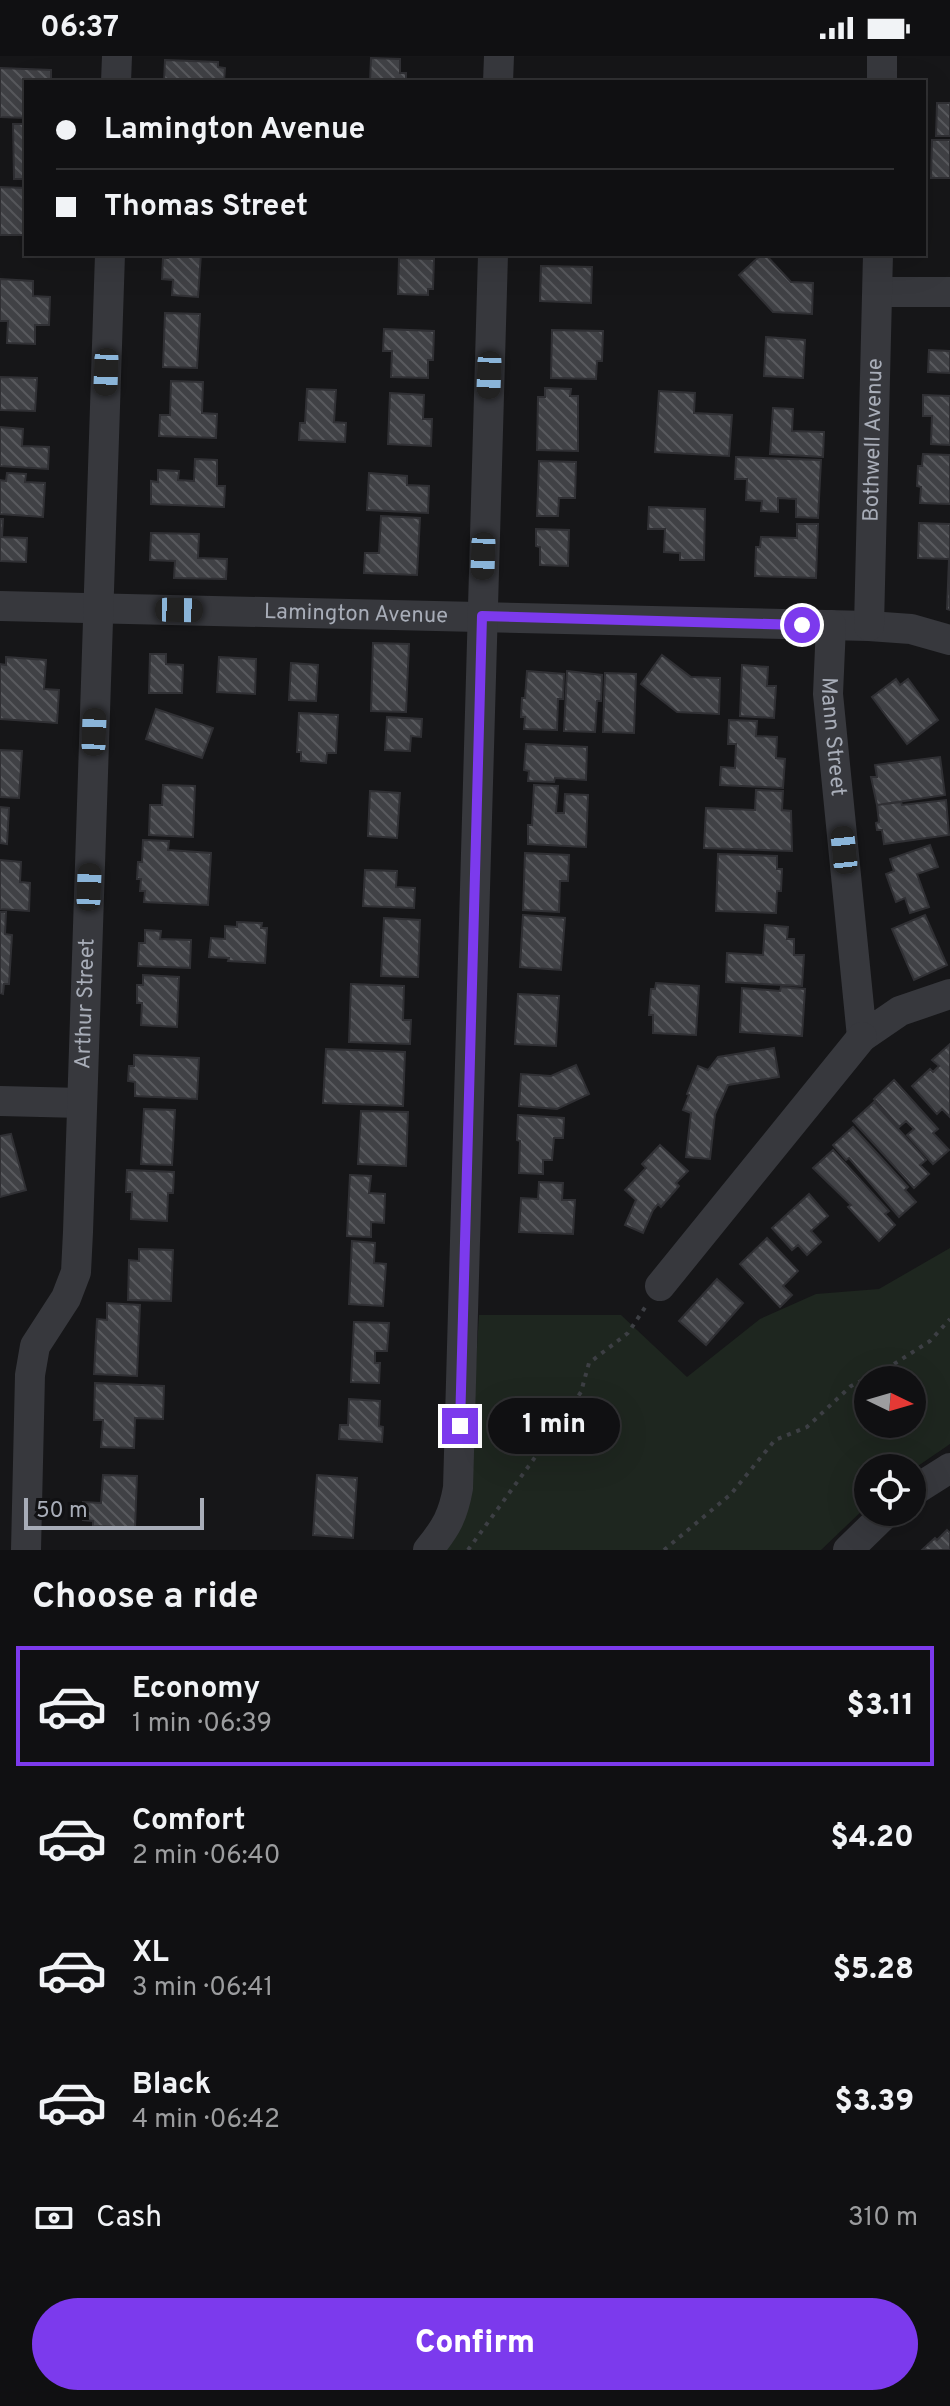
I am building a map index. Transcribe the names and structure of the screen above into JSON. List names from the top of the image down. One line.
{"streets":{"street":["Bothwell Avenue","Lamington Avenue","Mann Street","Arthur Street"]},"crossings":[["Bothwell Avenue","Lamington Avenue"],["Lamington Avenue","Mann Street"],["Lamington Avenue","Arthur Street"]],"scale_bar":"50 m","north":"right","page":{"status":"06:37","banner":["Lamington Avenue","Thomas Street"],"bubble":"1 min","scale":"50 m","heading":"Choose a ride","list":[{"name":"Economy","note":"1 min · 06:39","value":"$3.11"},{"name":"Comfort","note":"2 min · 06:40","value":"$4.20"},{"name":"XL","note":"3 min · 06:41","value":"$5.28"},{"name":"Black","note":"4 min · 06:42","value":"$3.39"}],"pay":["Cash","310 m"],"buttons":"Confirm"}}
